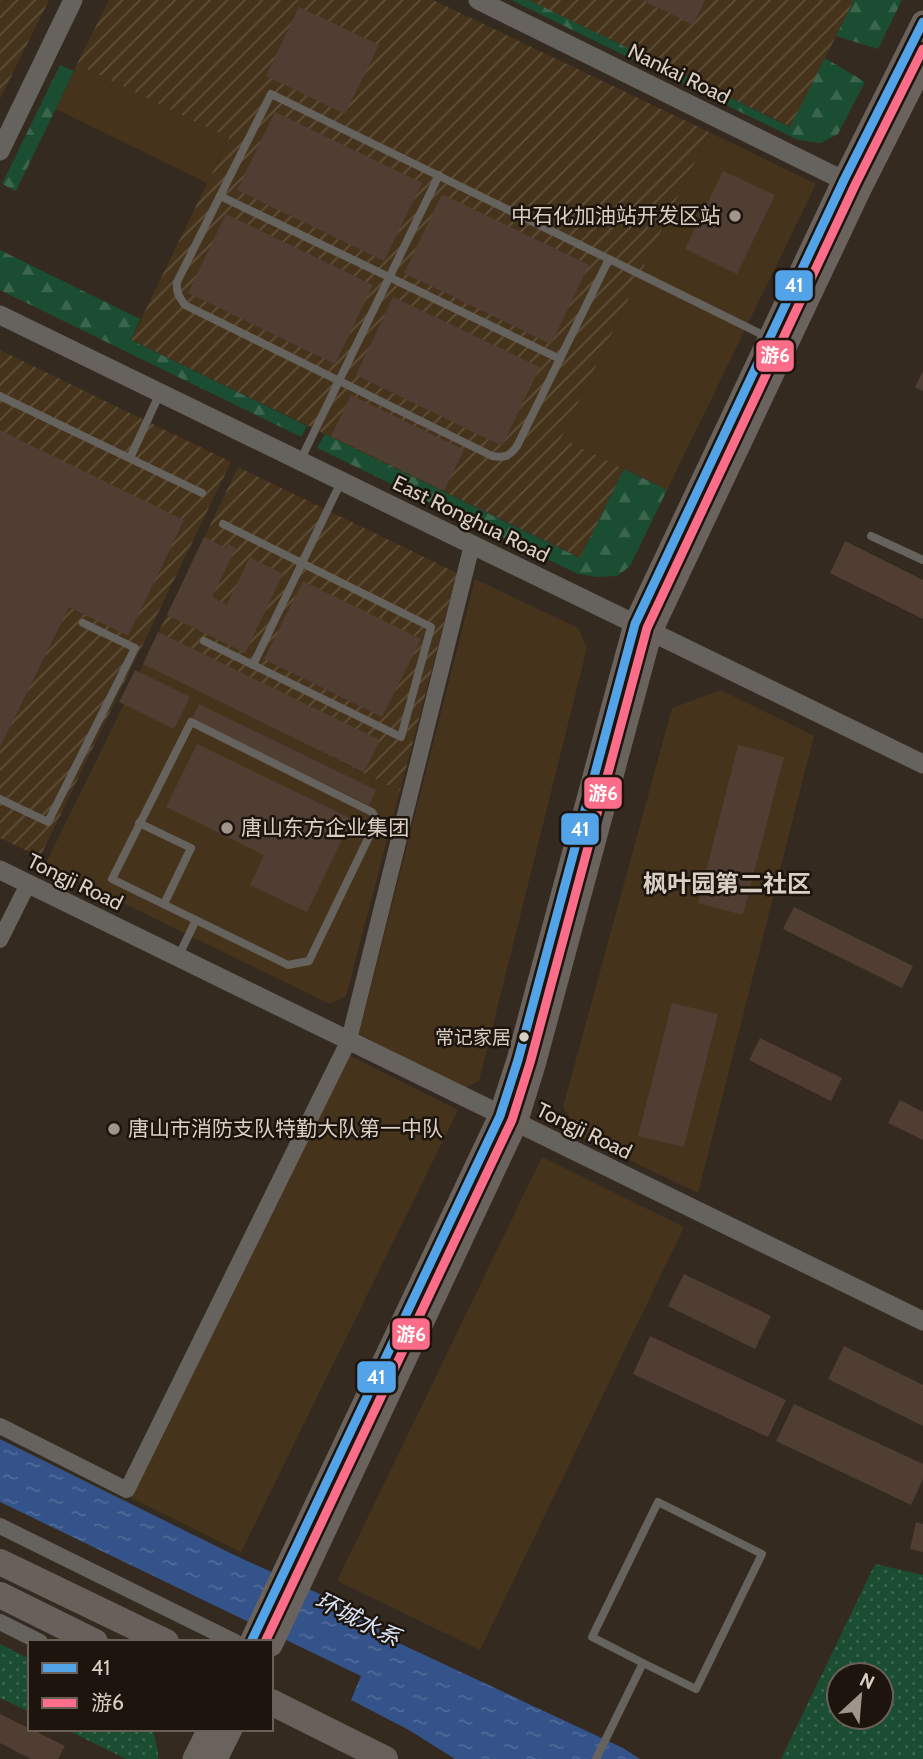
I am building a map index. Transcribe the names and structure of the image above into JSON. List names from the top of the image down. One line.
{"streets":{"street":["Nankai Road","East Ronghua Road","Tongji Road"]},"districts":["枫叶园第二社区"],"water":["环城水系"],"places":["中石化加油站开发区站","唐山东方企业集团","常记家居","唐山市消防支队特勤大队第一中队"],"lines":["transit line 41","transit line 游6"],"legend":["41","游6"],"north":"top right"}
